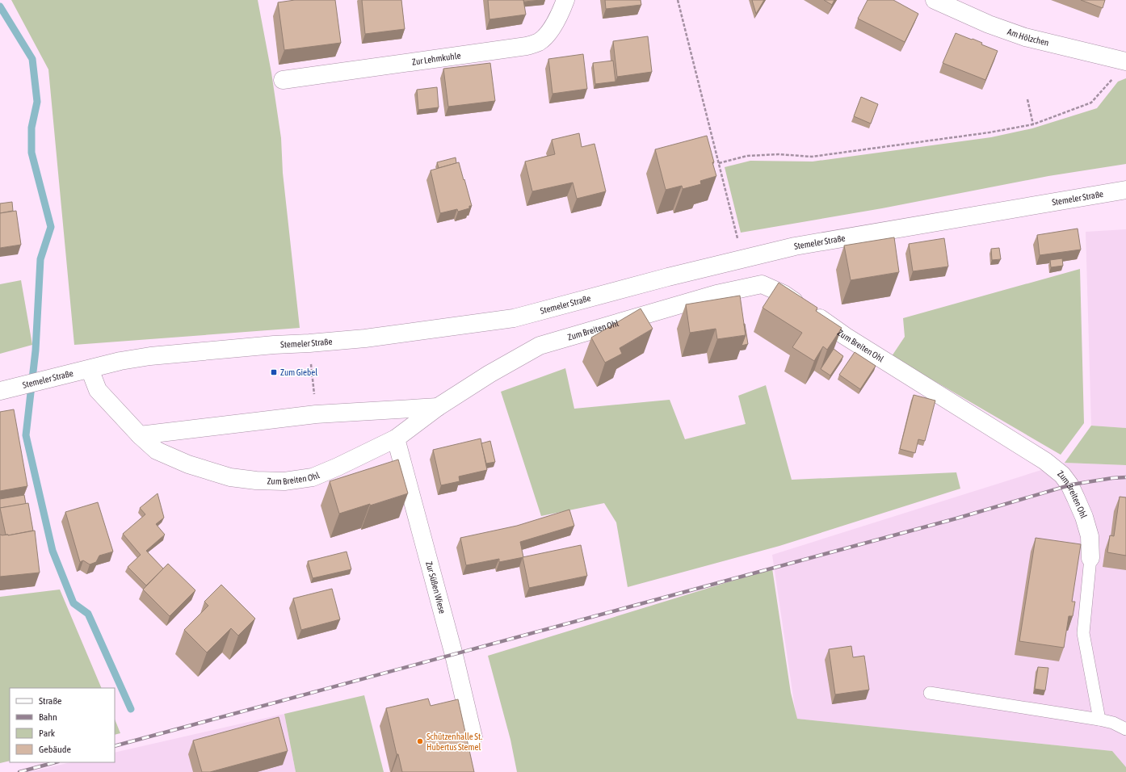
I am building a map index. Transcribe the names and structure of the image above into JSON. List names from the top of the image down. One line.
{"streets":{"street":["Am Hölzchen","Zur Lehmkuhle","Stemeler Straße","Zum Breiten Ohl","Zur Süßen Wiese"]},"crossings":[["Stemeler Straße","Zum Breiten Ohl"],["Zum Breiten Ohl","Zur Süßen Wiese"]],"places":{"transit":["Zum Giebel"],"other":["Schützenhalle St. Hubertus Stemel"]},"legend":["Straße","Bahn","Park","Gebäude"]}
